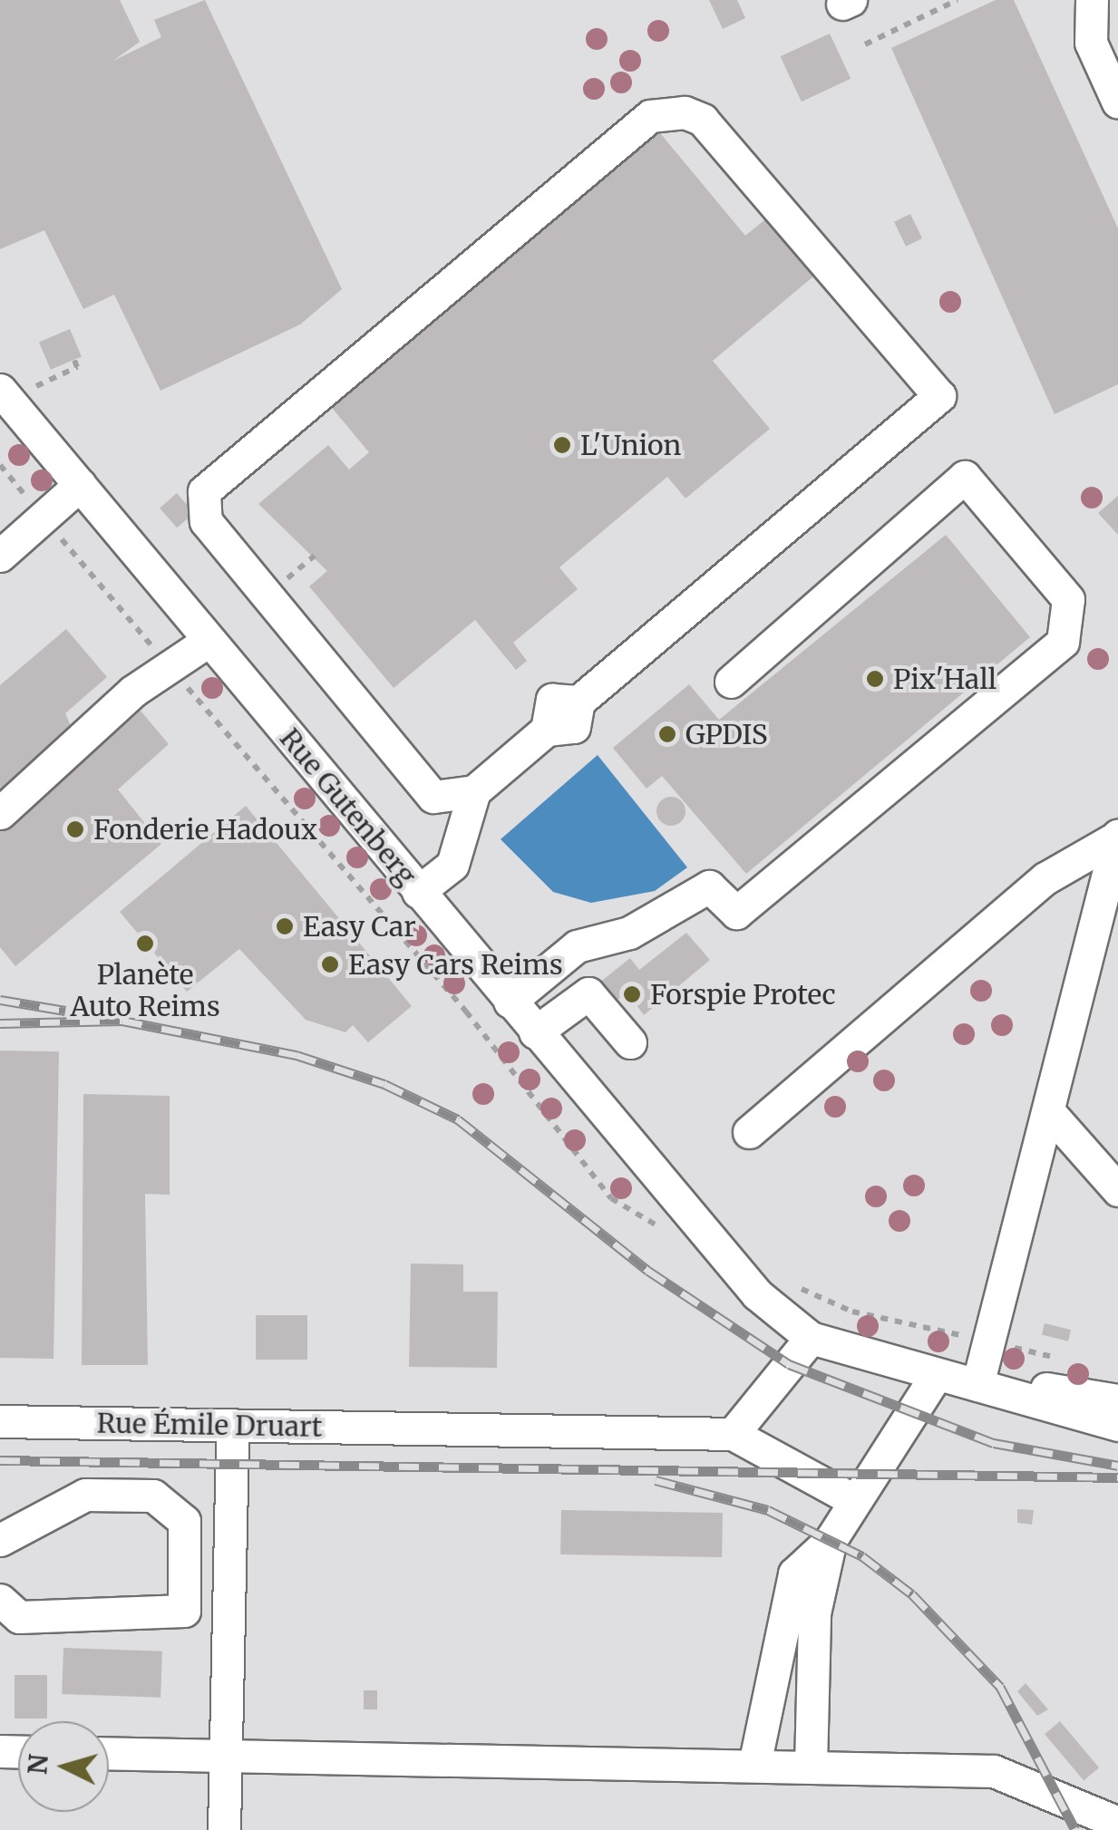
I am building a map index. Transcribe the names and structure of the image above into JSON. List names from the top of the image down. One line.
{"streets":{"street":["Rue Gutenberg","Rue Émile Druart"]},"places":["L'Union","Pix'Hall","GPDIS","Fonderie Hadoux","Easy Car","Planète Auto Reims","Easy Cars Reims","Forspie Protec"],"north":"left"}
